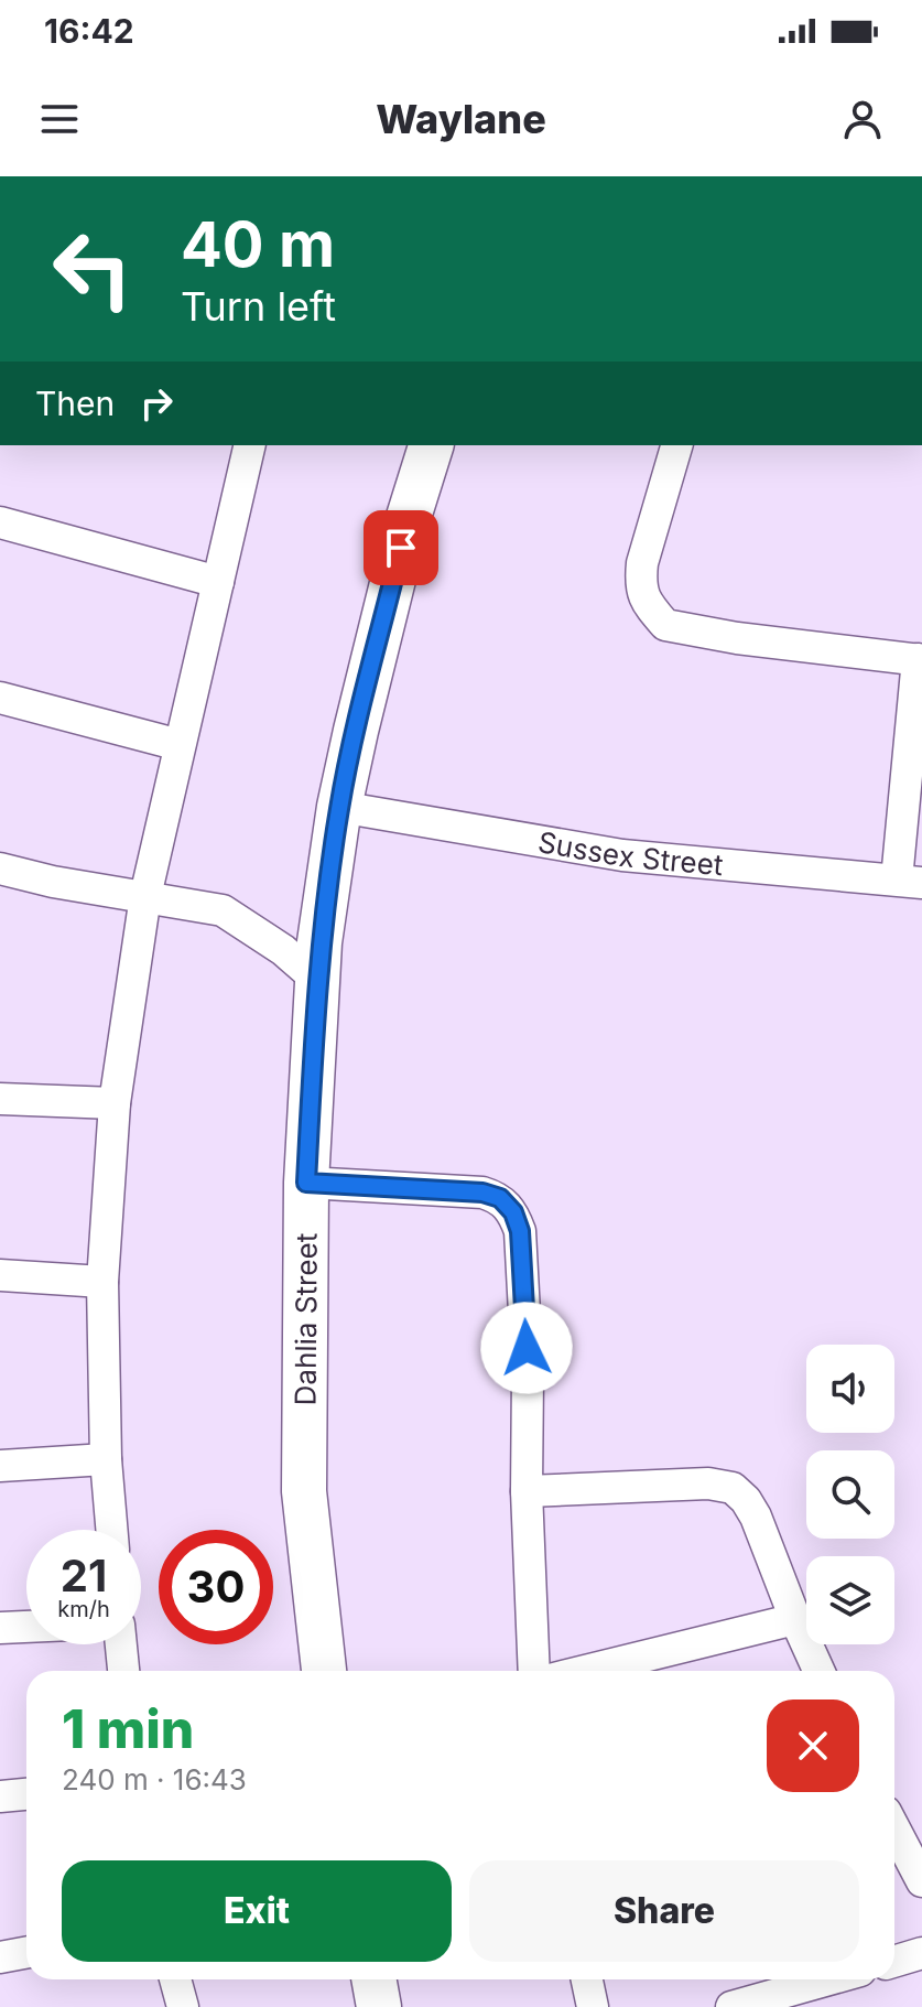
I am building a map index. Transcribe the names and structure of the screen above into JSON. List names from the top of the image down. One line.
{"streets":{"street":["Sussex Street","Dahlia Street"]},"crossings":[["Sussex Street","Dahlia Street"]],"page":{"status":"16:42","header":"Waylane","turn":["40 m","Turn left"],"then":"Then","speed":"21 km/h","limit":"30","heading":["1 min","240 m · 16:43"],"buttons":["Exit","Share"]}}
